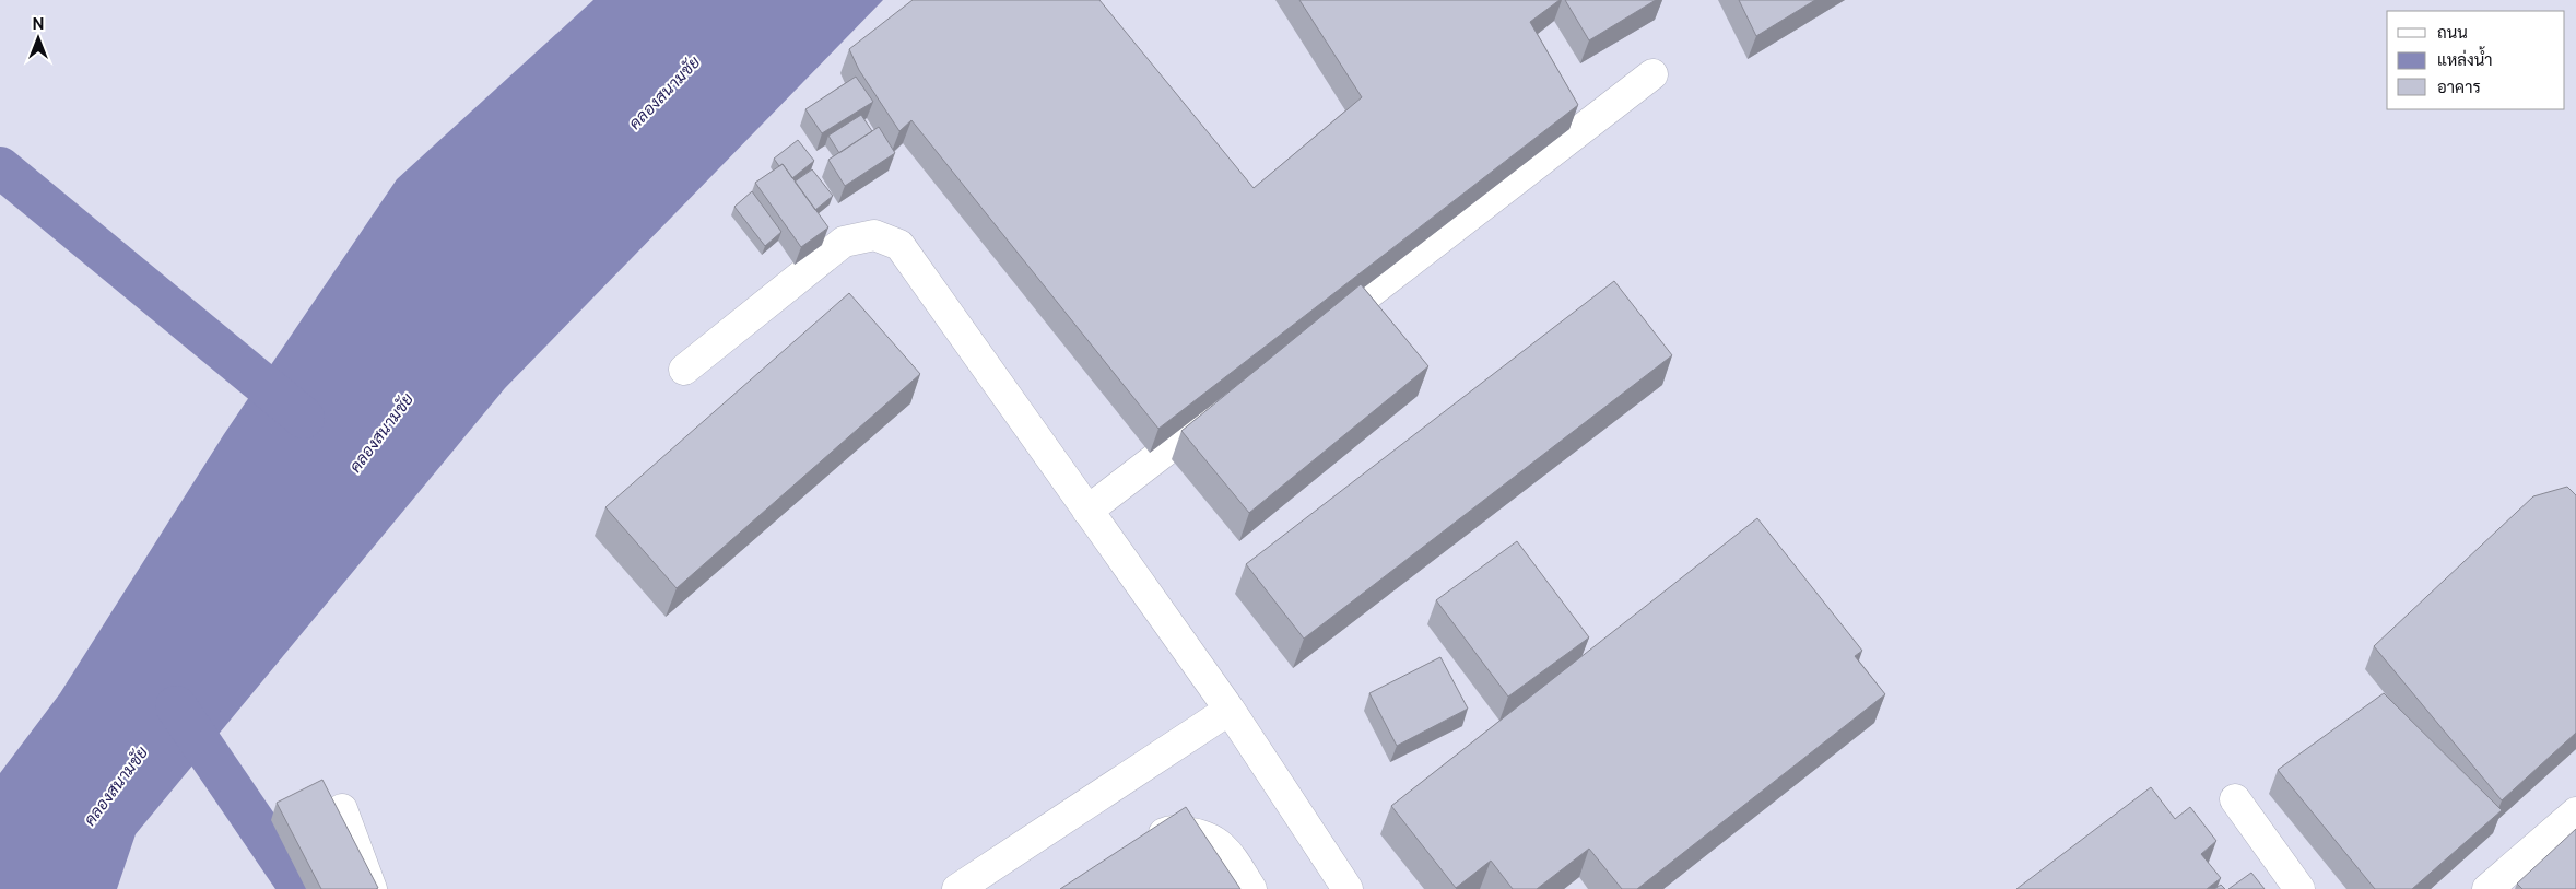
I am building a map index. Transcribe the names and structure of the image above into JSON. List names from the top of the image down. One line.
{"water":["คลองสนามชัย"],"legend":["ถนน","แหล่งน้ำ","อาคาร"],"north":"top"}
